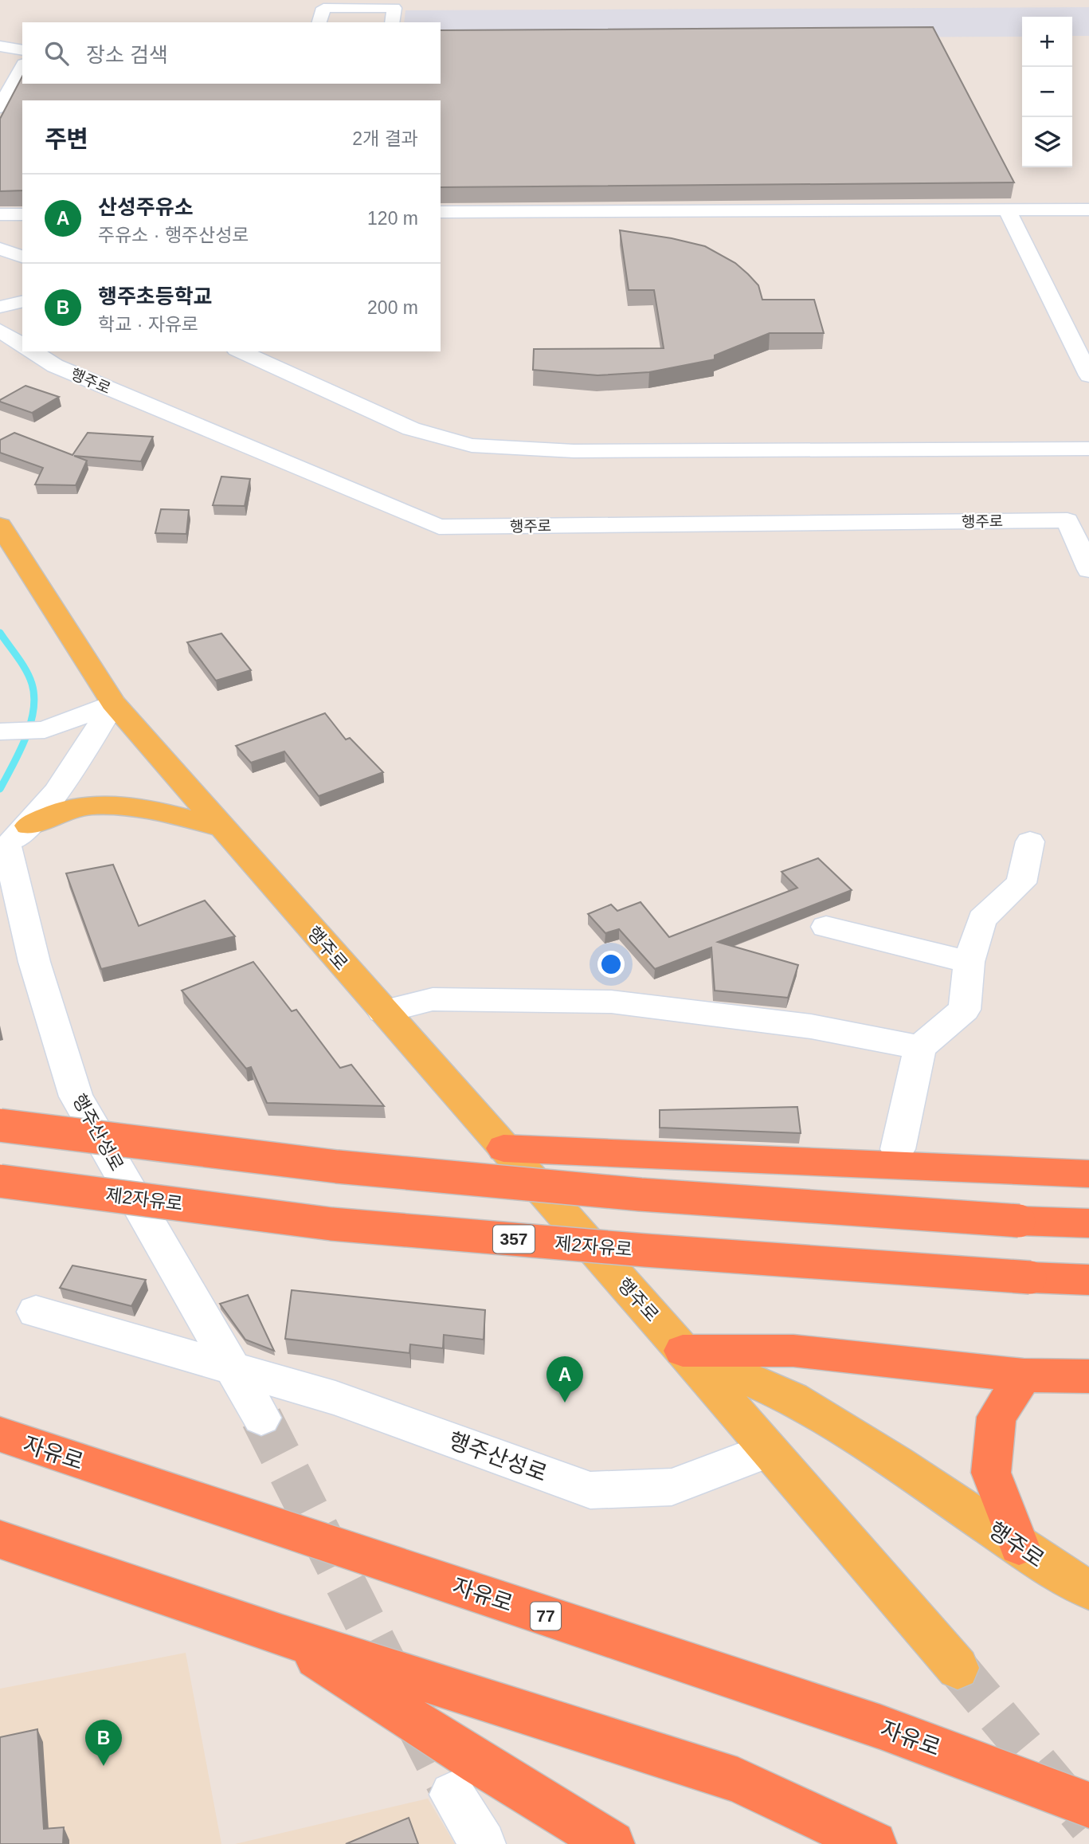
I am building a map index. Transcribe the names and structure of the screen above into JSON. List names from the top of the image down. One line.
{"streets":{"highway":["제2자유로","357","자유로","77"],"main road":["행주로"],"street":["행주산성로"]},"crossings":[["행주로","행주산성로"]],"page":{"map_buttons":["+","−"],"search":"장소 검색","heading":["주변","2개 결과"],"list":[{"mark":"A","name":"산성주유소","note":"주유소 · 행주산성로","value":"120 m"},{"mark":"B","name":"행주초등학교","note":"학교 · 자유로","value":"200 m"}],"pins":["A","B"]}}
